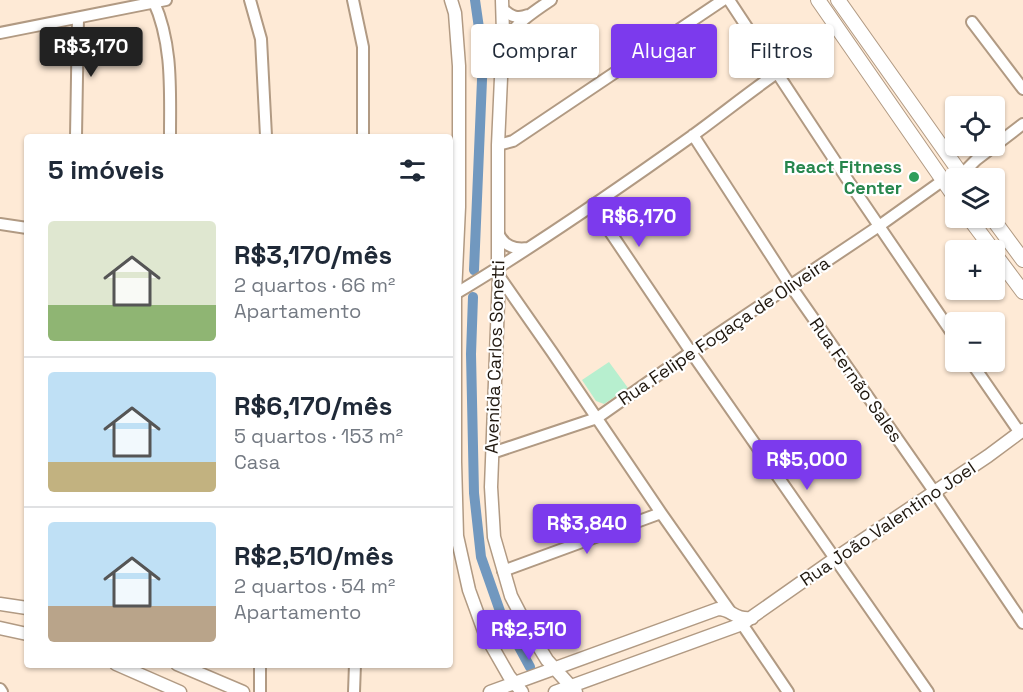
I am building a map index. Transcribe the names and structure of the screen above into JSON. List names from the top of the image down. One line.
{"streets":{"street":["Rua Felipe Fogaça de Oliveira","Avenida Carlos Sonetti","Rua Fernão Sales","Rua João Valentino Joel"]},"crossings":[["Rua Felipe Fogaça de Oliveira","Avenida Carlos Sonetti"],["Rua Felipe Fogaça de Oliveira","Rua Fernão Sales"],["Avenida Carlos Sonetti","Rua João Valentino Joel"],["Rua Fernão Sales","Rua João Valentino Joel"]],"places":["React Fitness Center"],"page":{"chip":["Comprar","Alugar","Filtros"],"price":["R$3,170","R$6,170","R$5,000","R$3,840","R$2,510"],"map_buttons":["+","−"],"heading":"5 imóveis","list":[{"name":"R$3,170/mês","note":"2 quartos · 66 m² · Apartamento"},{"name":"R$6,170/mês","note":"5 quartos · 153 m² · Casa"},{"name":"R$2,510/mês","note":"2 quartos · 54 m² · Apartamento"}]}}
